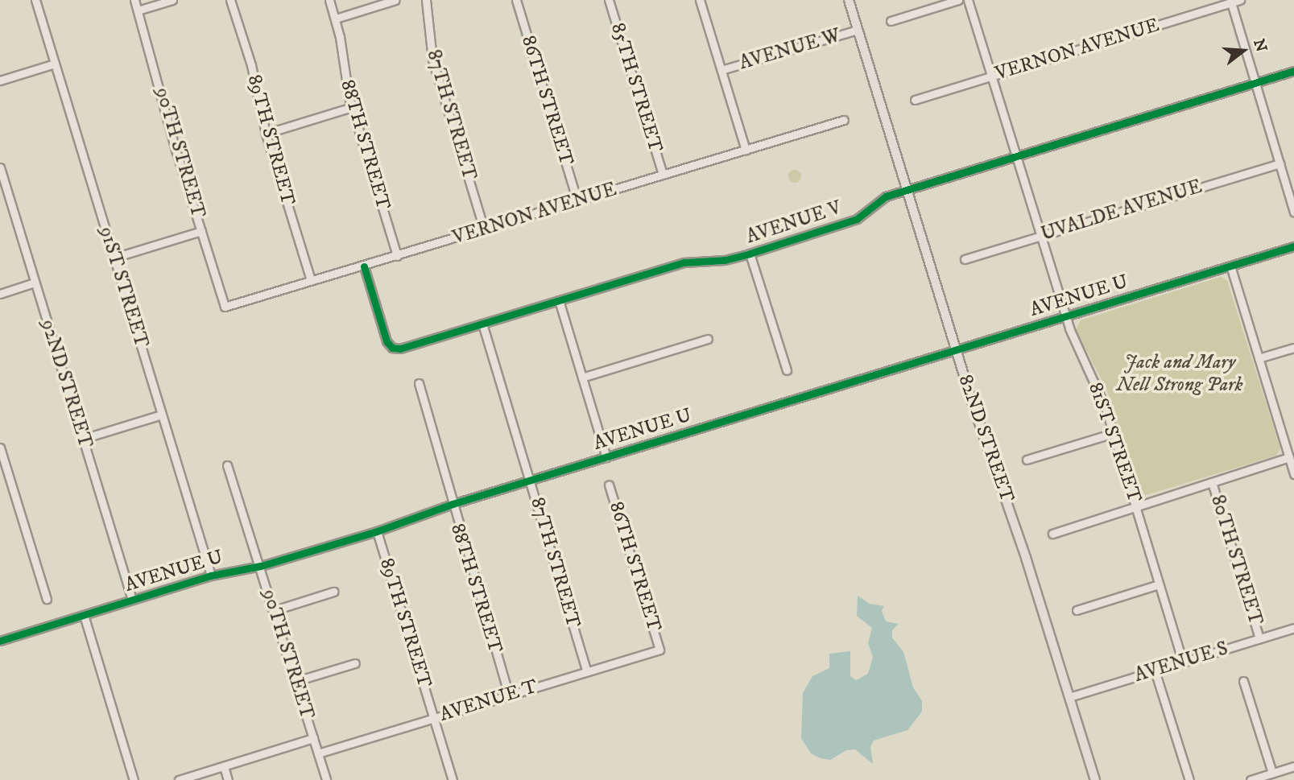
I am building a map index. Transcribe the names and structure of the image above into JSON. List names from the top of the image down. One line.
{"streets":{"main road":["82ND STREET"],"street":["AVENUE W","VERNON AVENUE","85TH STREET","86TH STREET","87TH STREET","89TH STREET","88TH STREET","90TH STREET","UVALDE AVENUE","AVENUE V","91ST STREET","AVENUE U","92ND STREET","81ST STREET","80TH STREET","AVENUE S","AVENUE T"]},"crossings":[["AVENUE W","82ND STREET"],["VERNON AVENUE","85TH STREET"],["VERNON AVENUE","86TH STREET"],["VERNON AVENUE","87TH STREET"],["VERNON AVENUE","89TH STREET"],["VERNON AVENUE","88TH STREET"],["VERNON AVENUE","90TH STREET"],["VERNON AVENUE","AVENUE V"],["VERNON AVENUE","81ST STREET"],["86TH STREET","AVENUE T"],["87TH STREET","AVENUE V"],["87TH STREET","AVENUE U"],["87TH STREET","AVENUE T"],["89TH STREET","AVENUE U"],["89TH STREET","AVENUE T"],["88TH STREET","AVENUE U"],["88TH STREET","AVENUE T"],["90TH STREET","AVENUE U"],["90TH STREET","AVENUE T"],["UVALDE AVENUE","81ST STREET"],["AVENUE V","82ND STREET"],["AVENUE V","81ST STREET"],["91ST STREET","AVENUE U"],["AVENUE U","92ND STREET"],["AVENUE U","82ND STREET"],["AVENUE U","81ST STREET"],["82ND STREET","AVENUE S"],["81ST STREET","AVENUE S"],["80TH STREET","AVENUE S"]],"parks":["Jack and Mary Nell Strong Park"],"north":"right"}
